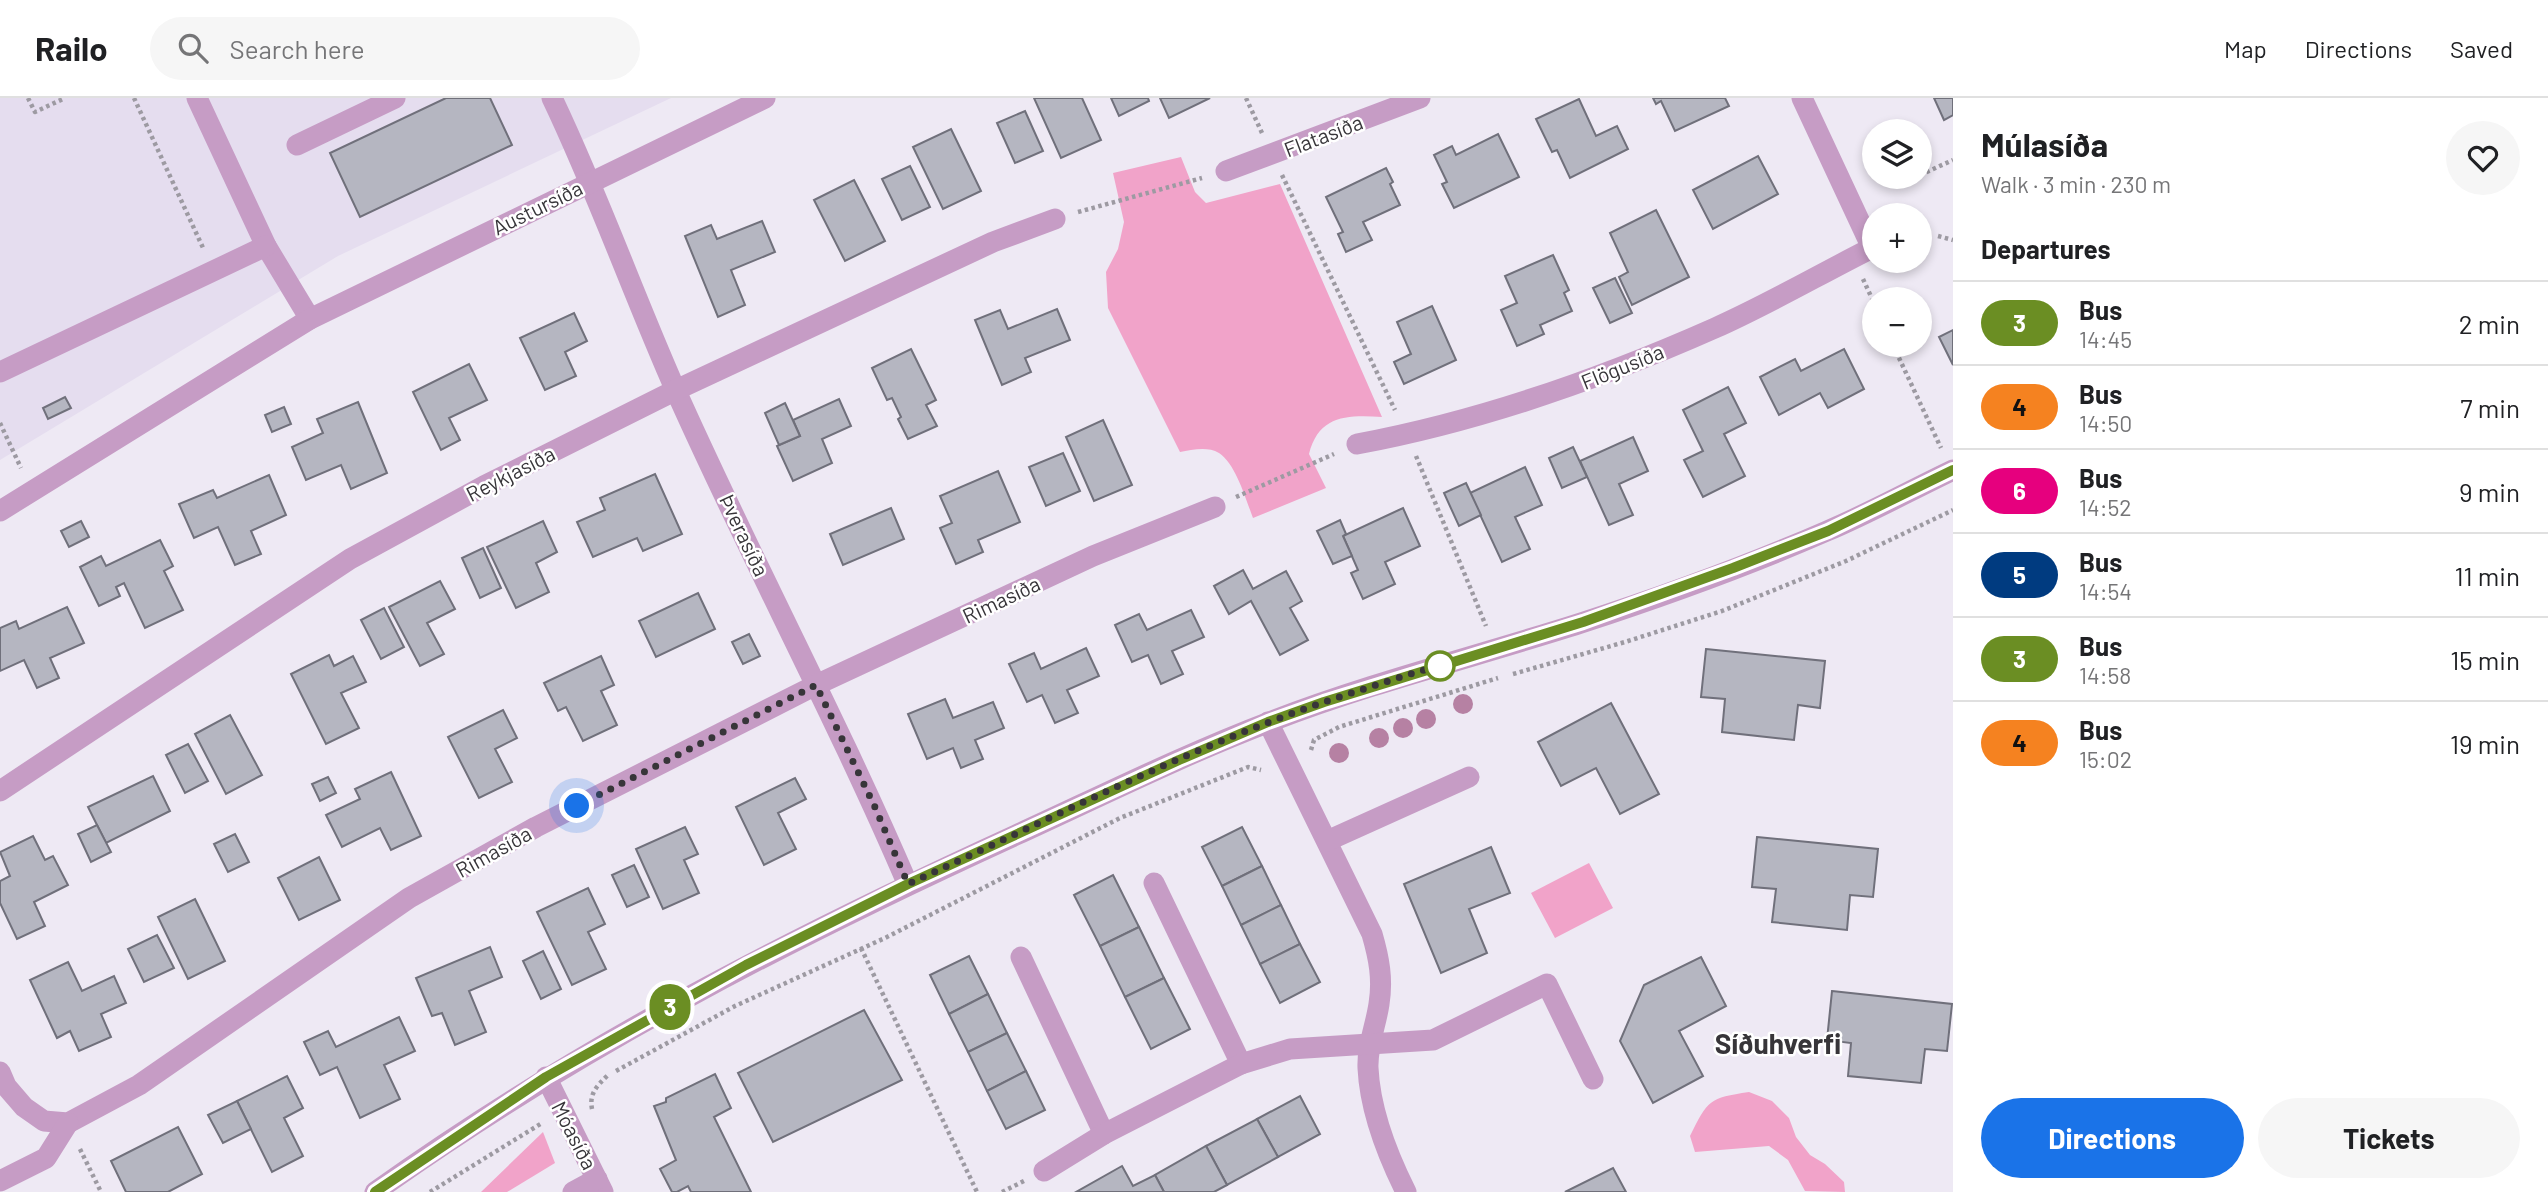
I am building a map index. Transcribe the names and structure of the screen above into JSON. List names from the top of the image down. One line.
{"streets":{"street":["Flatasíða","Austursíða","Flögusíða","Reykjasíða","Þverasíða","Rimasíða","Móasíða"]},"crossings":[["Austursíða","Þverasíða"],["Reykjasíða","Þverasíða"],["Þverasíða","Rimasíða"]],"districts":["Síðuhverfi"],"lines":["bus line 3"],"page":{"header":"Railo","search":"Search here","nav":["Map","Directions","Saved"],"on_map":"3","heading":[["Múlasíða","Walk · 3 min · 230 m"],"Departures"],"map_buttons":["+","−"],"list":[{"mark":"3","name":"Bus","note":"14:45","value":"2 min"},{"mark":"4","name":"Bus","note":"14:50","value":"7 min"},{"mark":"6","name":"Bus","note":"14:52","value":"9 min"},{"mark":"5","name":"Bus","note":"14:54","value":"11 min"},{"mark":"3","name":"Bus","note":"14:58","value":"15 min"},{"mark":"4","name":"Bus","note":"15:02","value":"19 min"}],"buttons":["Directions","Tickets"]}}
